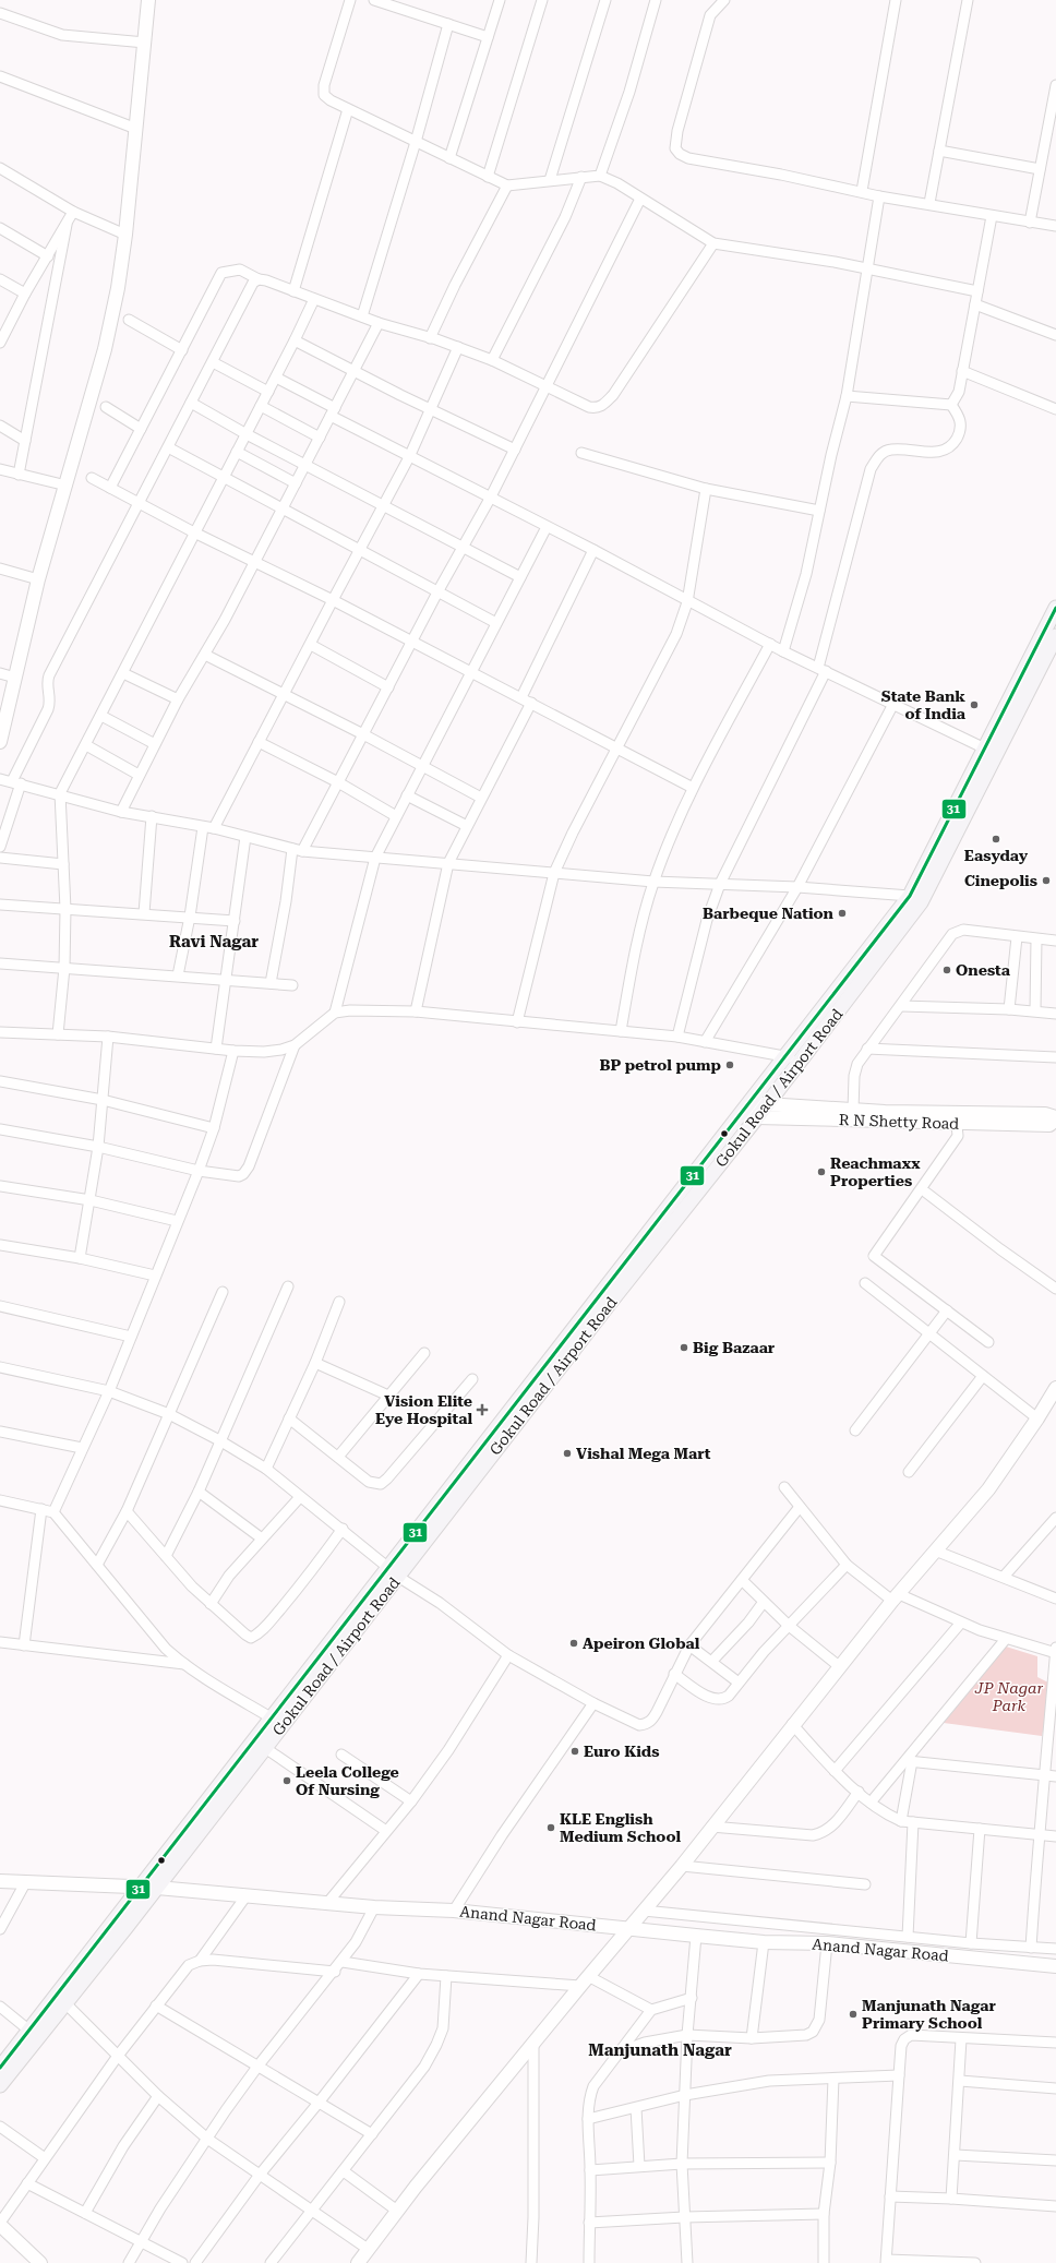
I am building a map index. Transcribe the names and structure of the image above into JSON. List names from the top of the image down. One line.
{"streets":{"main road":["Gokul Road / Airport Road"],"street":["R N Shetty Road","Anand Nagar Road"]},"crossings":[["Gokul Road / Airport Road","R N Shetty Road"],["Gokul Road / Airport Road","Anand Nagar Road"]],"districts":["Ravi Nagar","Manjunath Nagar"],"parks":["JP Nagar Park"],"places":{"other":["State Bank of India","Easyday","Cinepolis","Barbeque Nation","Onesta","BP petrol pump","Reachmaxx Properties","Big Bazaar","Vishal Mega Mart","Apeiron Global","Euro Kids","Leela College Of Nursing","KLE English Medium School","Manjunath Nagar Primary School"],"health":["Vision Elite Eye Hospital"]},"lines":["transit line 31"]}
